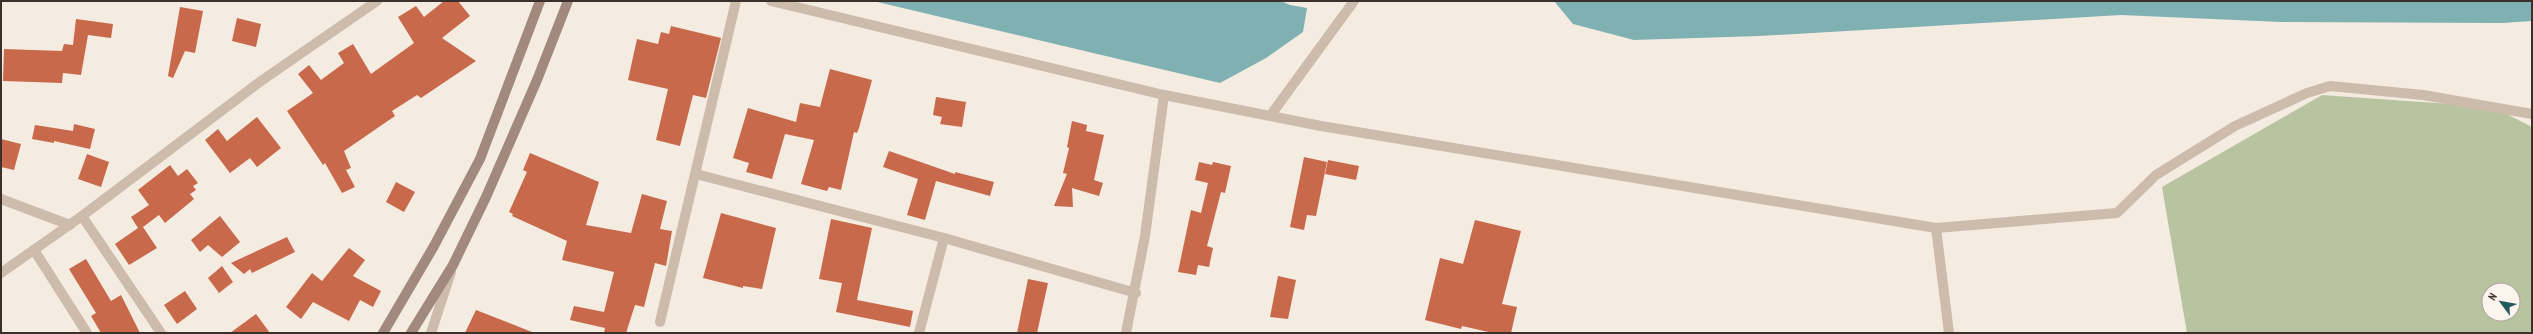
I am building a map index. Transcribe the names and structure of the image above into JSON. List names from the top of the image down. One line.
{"north":"top left"}
